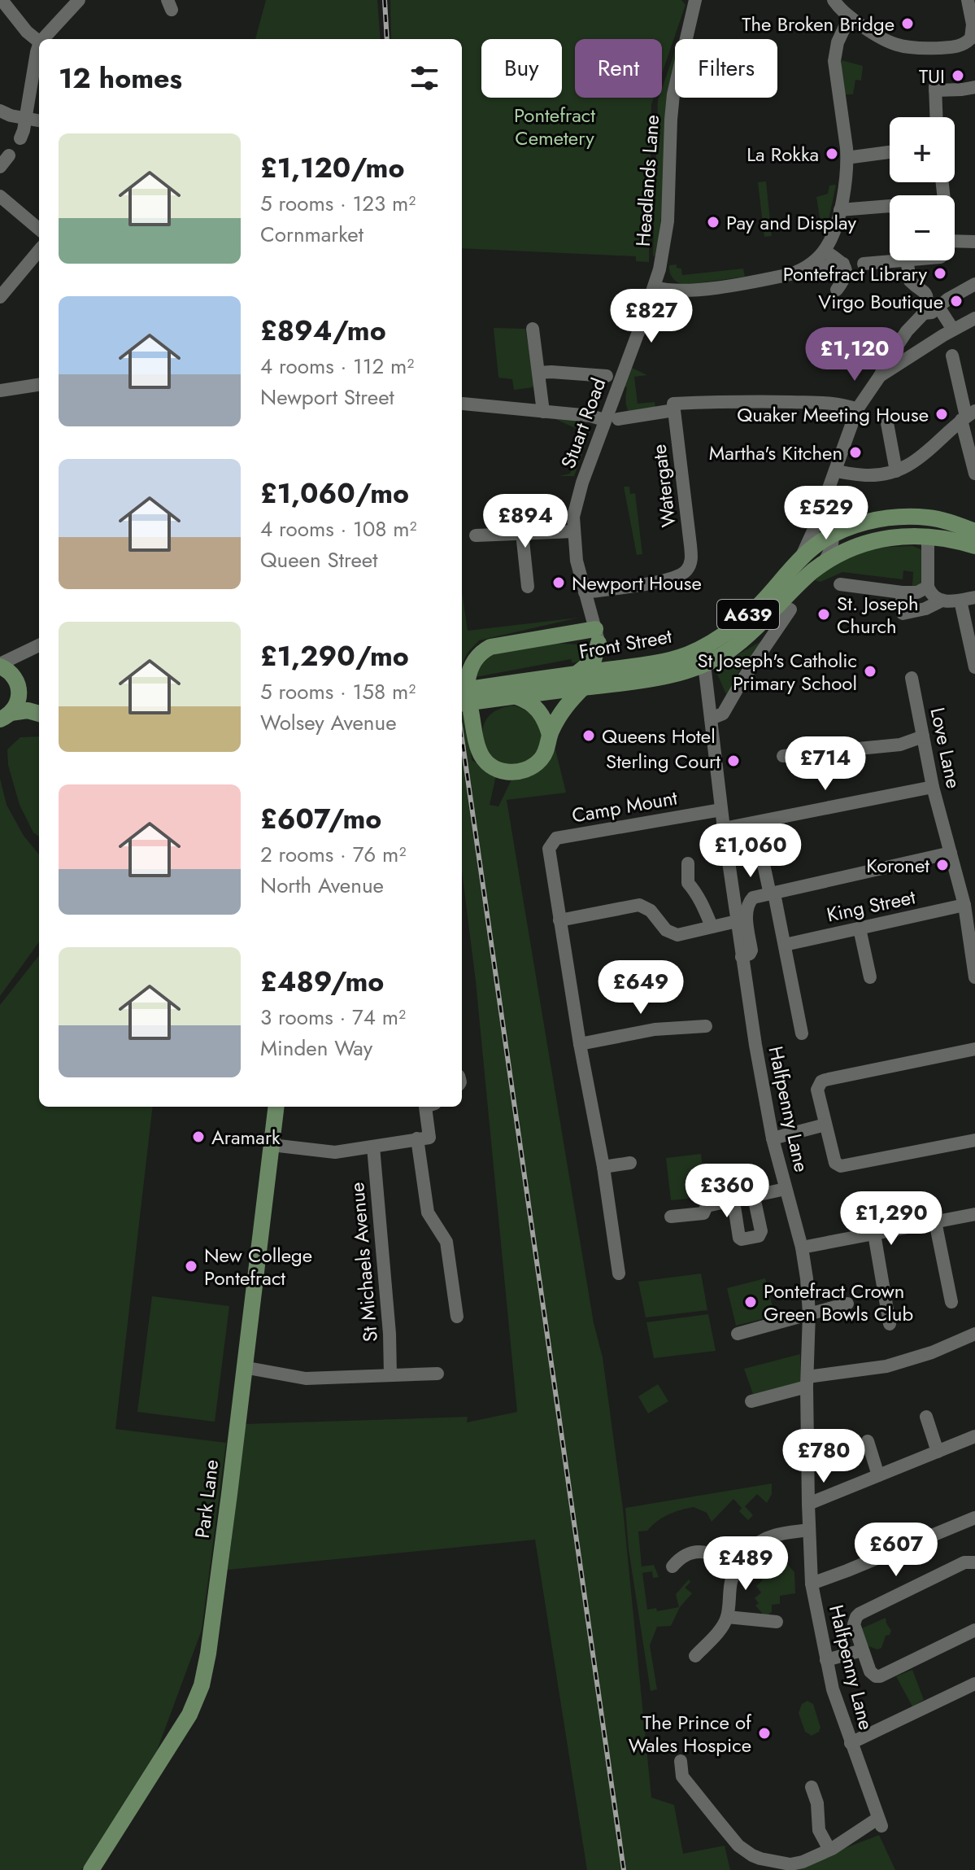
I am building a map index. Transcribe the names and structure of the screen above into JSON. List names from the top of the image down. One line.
{"streets":{"main road":["A639","Front Street","Park Lane"],"street":["Headlands Lane","Stuart Road","Watergate","Love Lane","Camp Mount","King Street","Halfpenny Lane","St Michaels Avenue"]},"crossings":[["Headlands Lane","Stuart Road"],["Stuart Road","Watergate"],["A639","Front Street"],["Front Street","Halfpenny Lane"],["Love Lane","King Street"],["Camp Mount","Halfpenny Lane"]],"parks":["Pontefract Cemetery"],"places":["The Broken Bridge","TUI","La Rokka","Pay and Display","Pontefract Library","Virgo Boutique","Quaker Meeting House","Martha's Kitchen","Newport House","St. Joseph Church","St Joseph's Catholic Primary School","Queens Hotel","Sterling Court","Koronet","Aramark","New College Pontefract","Pontefract Crown Green Bowls Club","The Prince of Wales Hospice"],"page":{"chip":["Buy","Rent","Filters"],"heading":"12 homes","map_buttons":["+","−"],"list":[{"name":"£1,120/mo","note":"5 rooms · 123 m² · Cornmarket"},{"name":"£894/mo","note":"4 rooms · 112 m² · Newport Street"},{"name":"£1,060/mo","note":"4 rooms · 108 m² · Queen Street"},{"name":"£1,290/mo","note":"5 rooms · 158 m² · Wolsey Avenue"},{"name":"£607/mo","note":"2 rooms · 76 m² · North Avenue"},{"name":"£489/mo","note":"3 rooms · 74 m² · Minden Way"}],"price":["£827","£1,120","£529","£894","£714","£1,060","£649","£360","£1,290","£780","£607","£489"]}}
